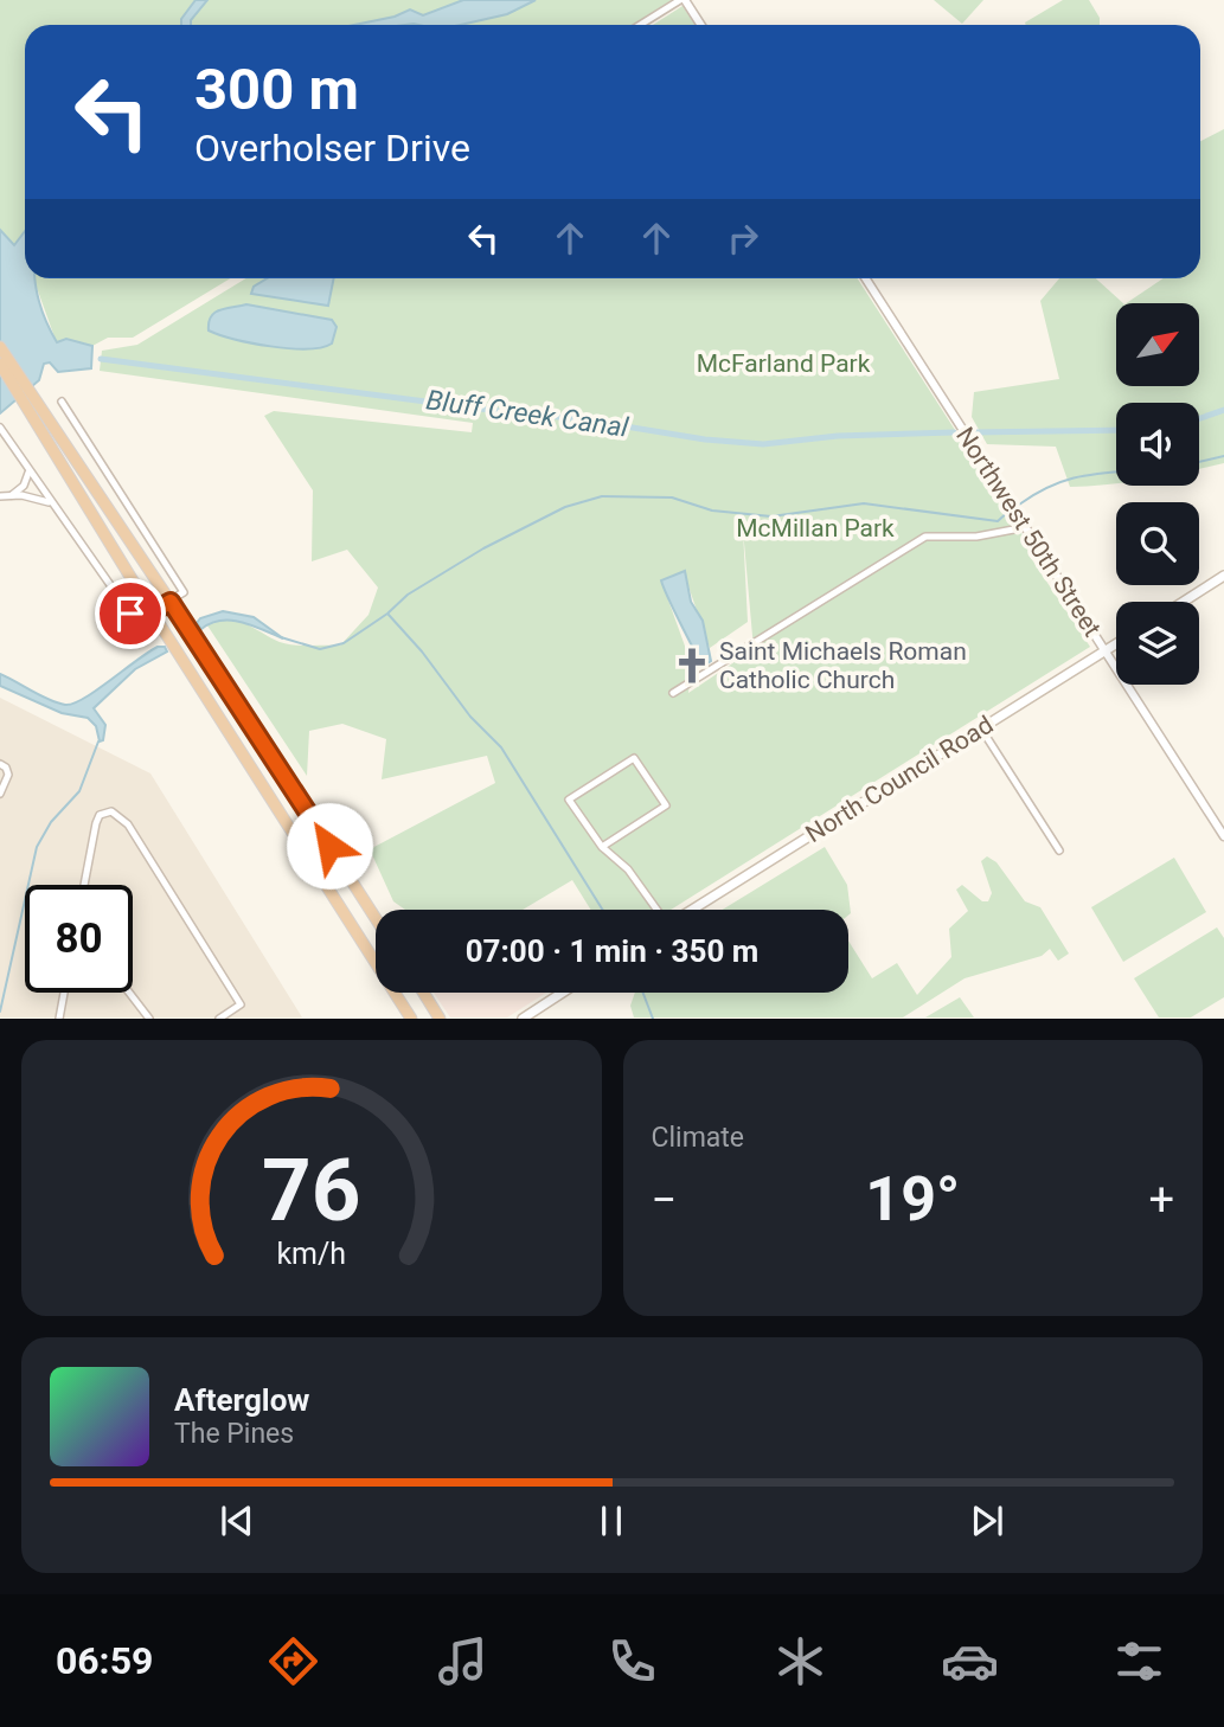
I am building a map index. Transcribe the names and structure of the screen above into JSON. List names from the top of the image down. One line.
{"streets":{"main road":["North Council Road"],"street":["Northwest 50th Street"]},"crossings":[["Northwest 50th Street","North Council Road"]],"water":["Bluff Creek Canal"],"parks":["McFarland Park","McMillan Park"],"places":{"church":["Saint Michaels Roman Catholic Church"]},"north":"top right","page":{"turn":["300 m","Overholser Drive"],"limit":"80","trip":"07:00 · 1 min · 350 m","tile":"Climate","heat":["−","19°","+"],"song":["Afterglow","The Pines"],"tabs":"06:59","gauge":["76","km/h"]}}
